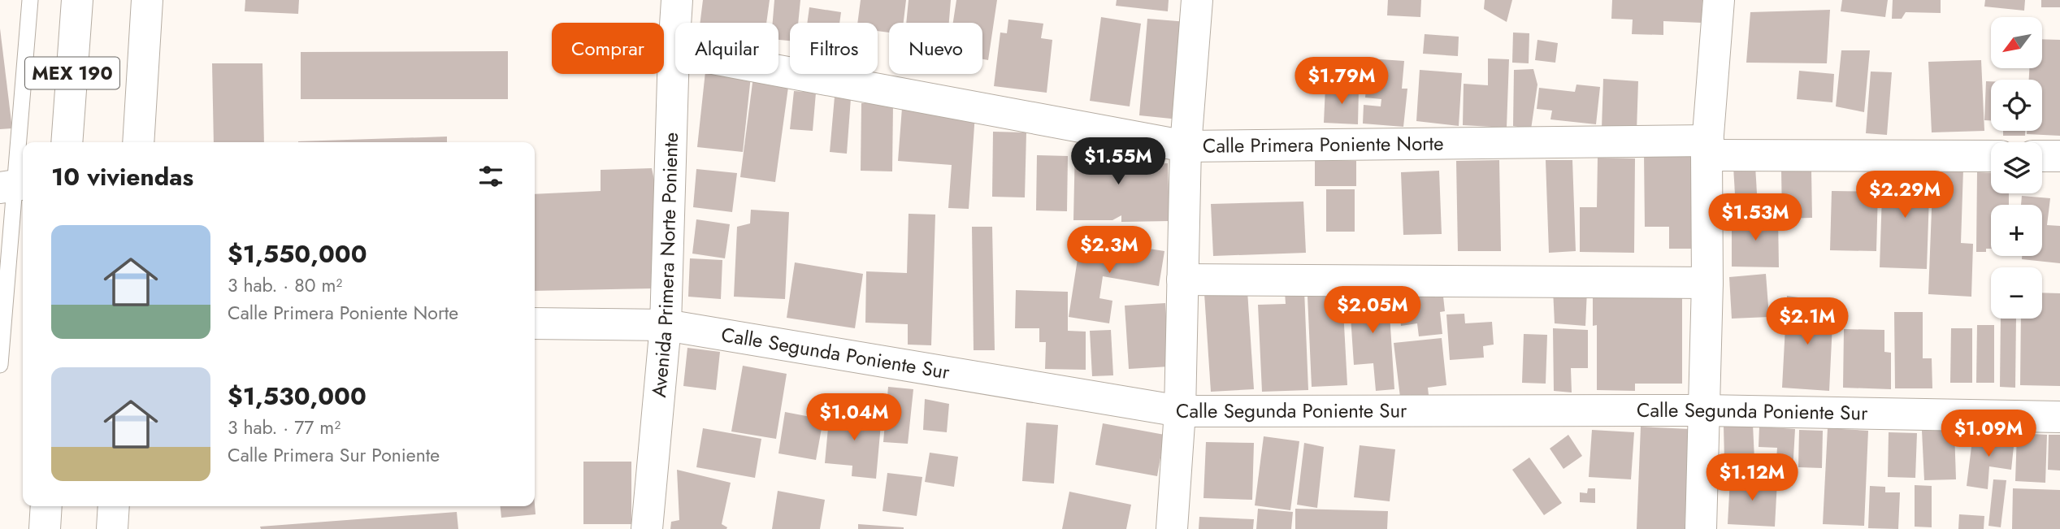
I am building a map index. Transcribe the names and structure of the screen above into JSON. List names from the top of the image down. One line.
{"streets":{"street":["MEX 190","Calle Primera Poniente Norte","Avenida Primera Norte Poniente","Calle Segunda Poniente Sur"]},"crossings":[["Calle Primera Poniente Norte","Avenida Primera Norte Poniente"],["Avenida Primera Norte Poniente","Calle Segunda Poniente Sur"]],"north":"bottom left","page":{"map_buttons":["+","−"],"chip":["Comprar","Alquilar","Filtros","Nuevo"],"price":["$1.79M","$1.55M","$2.29M","$1.53M","$2.3M","$2.05M","$2.1M","$1.04M","$1.09M","$1.12M"],"heading":"10 viviendas","list":[{"name":"$1,550,000","note":"3 hab. · 80 m² · Calle Primera Poniente Norte"},{"name":"$1,530,000","note":"3 hab. · 77 m² · Calle Primera Sur Poniente"}]}}
